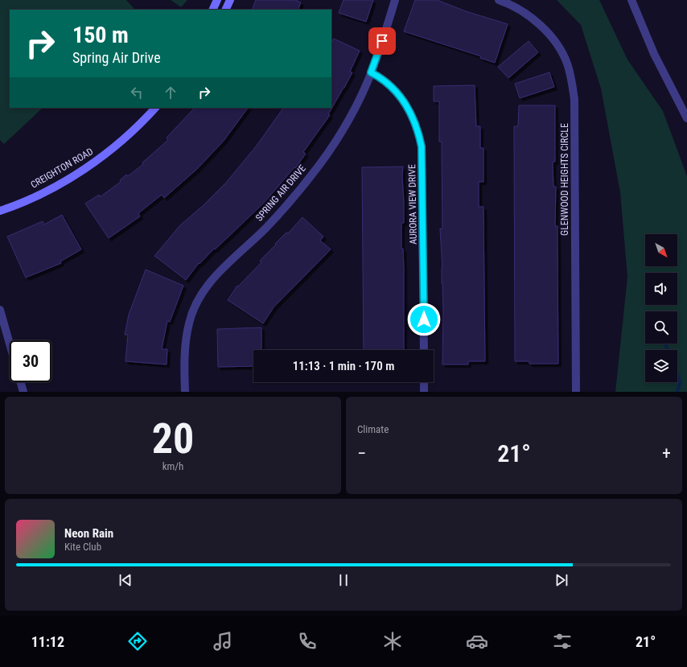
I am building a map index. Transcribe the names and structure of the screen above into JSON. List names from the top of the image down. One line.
{"streets":{"street":["CREIGHTON ROAD","GLENWOOD HEIGHTS CIRCLE","SPRING AIR DRIVE","AURORA VIEW DRIVE"]},"crossings":[["SPRING AIR DRIVE","AURORA VIEW DRIVE"]],"north":"bottom right","page":{"turn":["150 m","Spring Air Drive"],"limit":"30","trip":"11:13 · 1 min · 170 m","tile":[["20","km/h"],"Climate"],"heat":["−","21°","+"],"song":["Neon Rain","Kite Club"],"tabs":["11:12","21°"]}}
